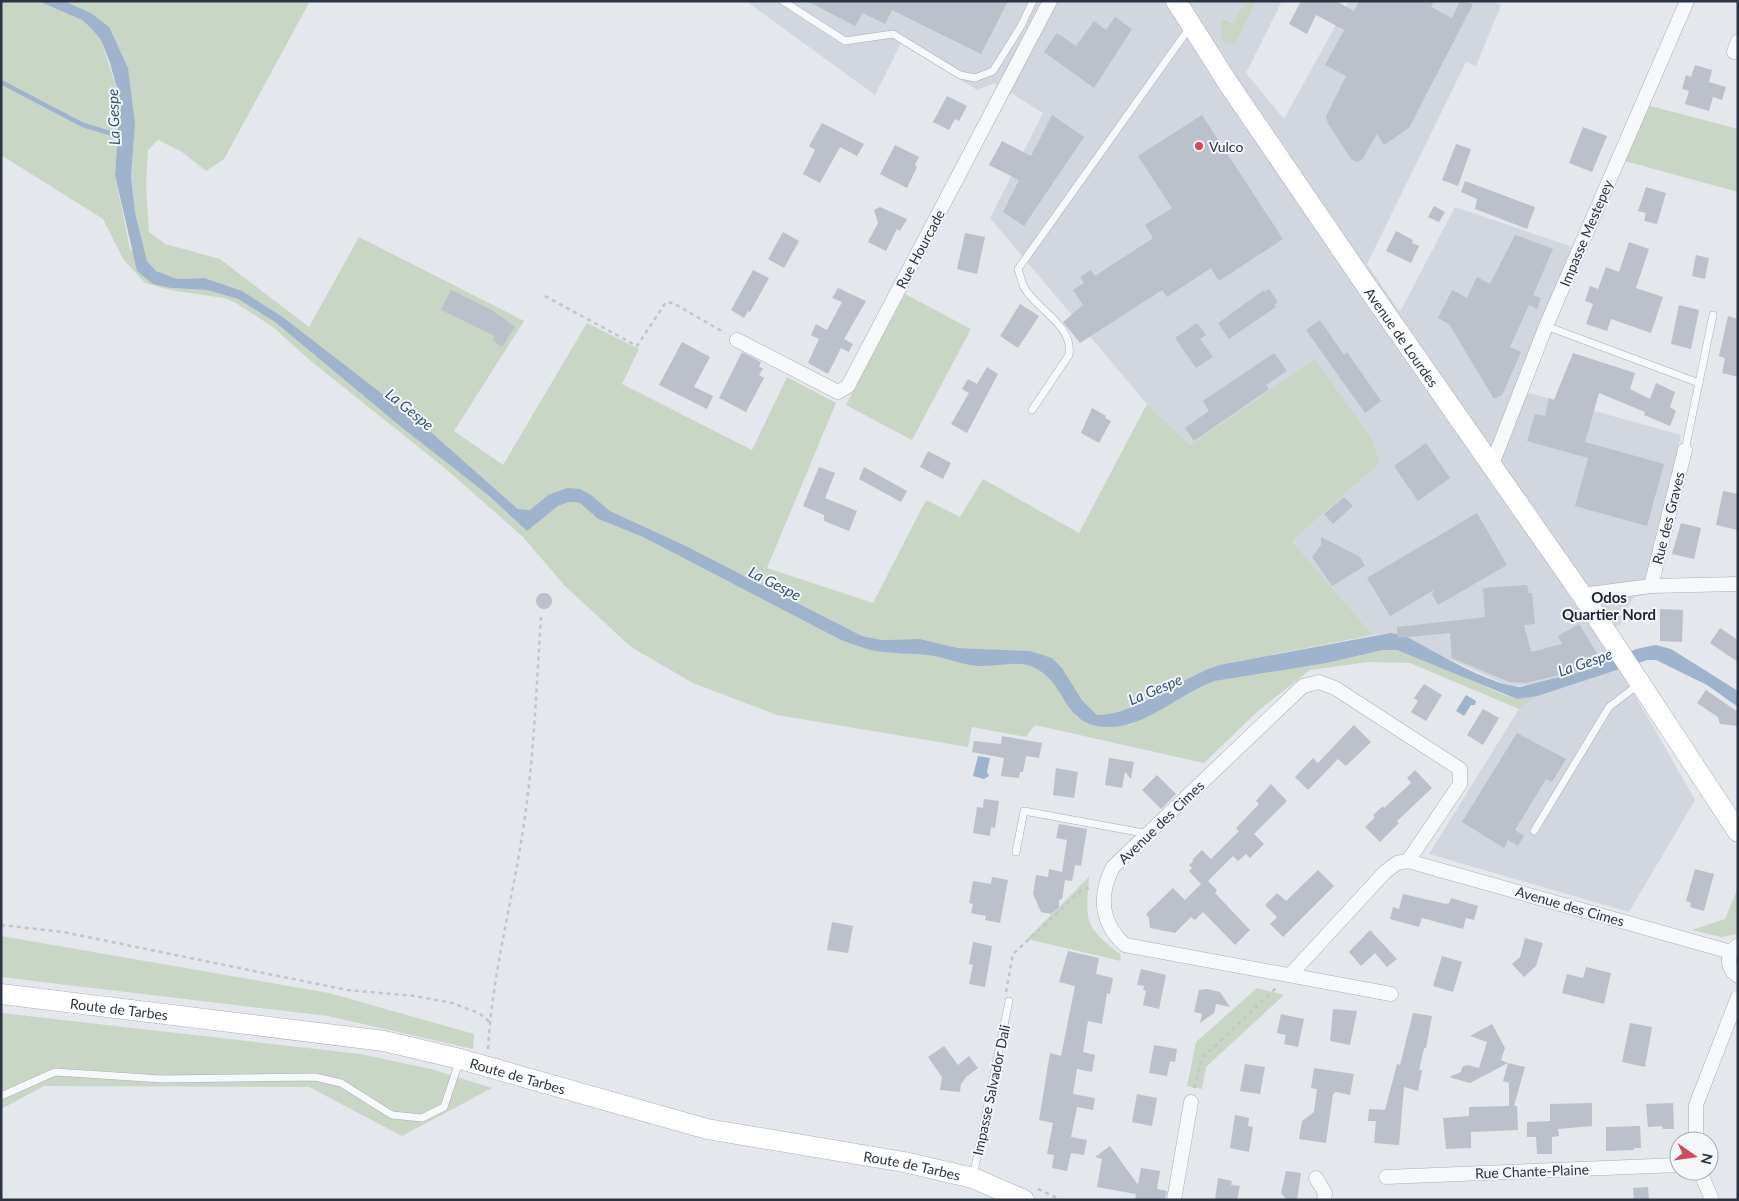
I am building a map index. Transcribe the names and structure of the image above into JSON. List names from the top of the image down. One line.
{"streets":{"street":["Impasse Mestepey","Rue Hourcade","Avenue de Lourdes","Rue des Graves","Avenue des Cimes","Route de Tarbes","Rue Chante-Plaine"],"lane":["Impasse Salvador Dali"]},"crossings":[["Impasse Mestepey","Avenue de Lourdes"],["Avenue de Lourdes","Rue des Graves"],["Route de Tarbes","Impasse Salvador Dali"]],"districts":["Odos Quartier Nord"],"water":["La Gespe"],"places":["Vulco"],"north":"right"}
